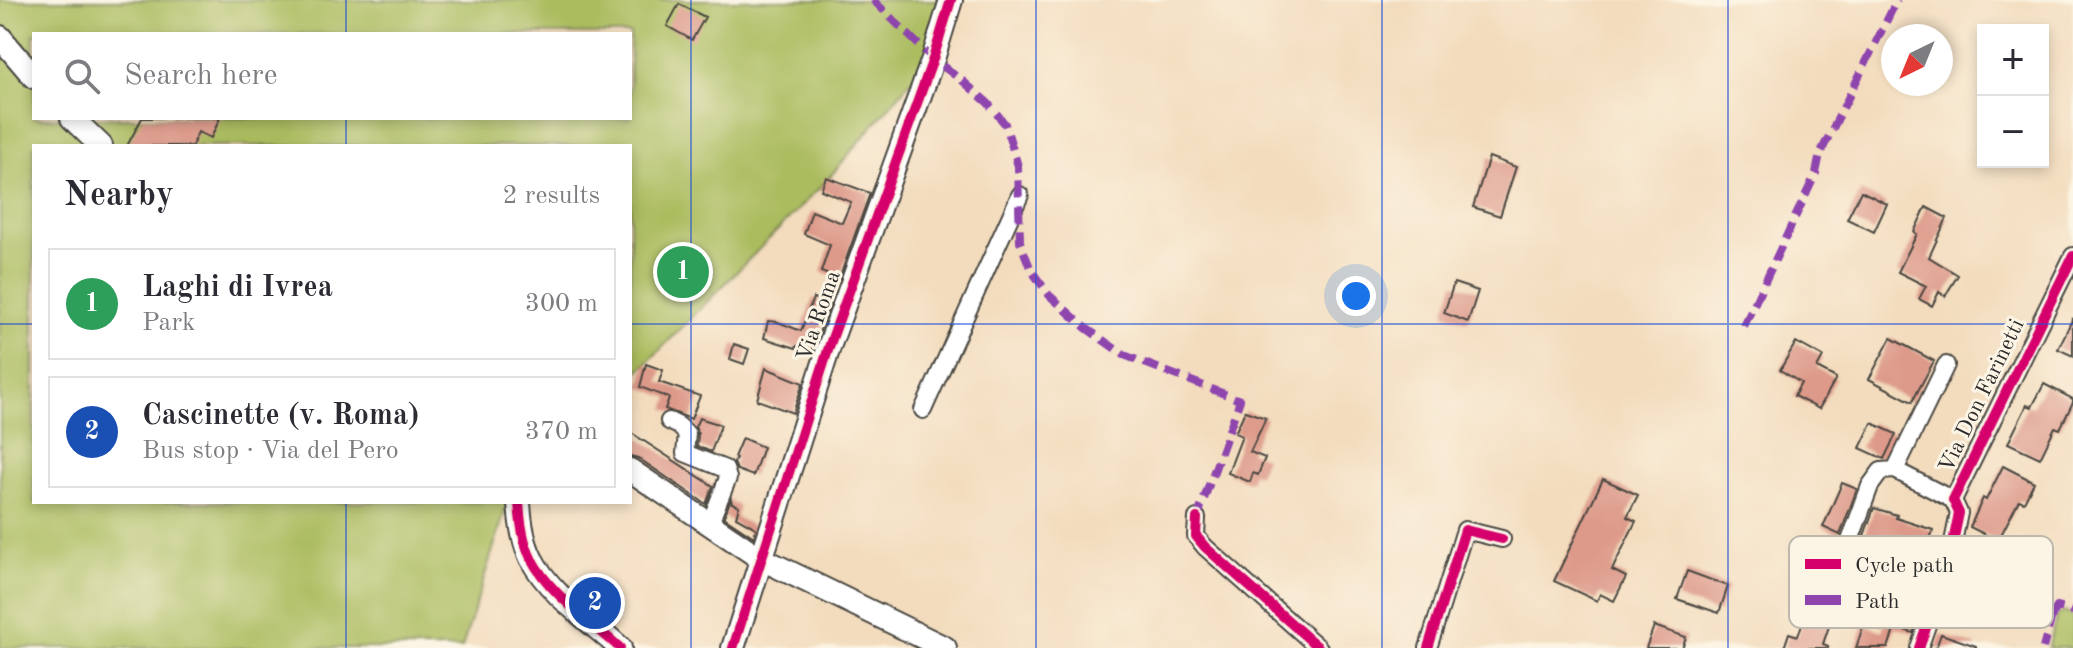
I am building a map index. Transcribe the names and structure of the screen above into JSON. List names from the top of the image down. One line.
{"streets":{"street":["Via Roma","Via Don Farinetti"]},"legend":["Cycle path","Path"],"north":"bottom left","page":{"map_buttons":["+","−"],"search":"Search here","heading":["Nearby","2 results"],"pins":["1","2"],"list":[{"mark":"1","name":"Laghi di Ivrea","note":"Park","value":"300 m"},{"mark":"2","name":"Cascinette (v. Roma)","note":"Bus stop · Via del Pero","value":"370 m"}]}}
